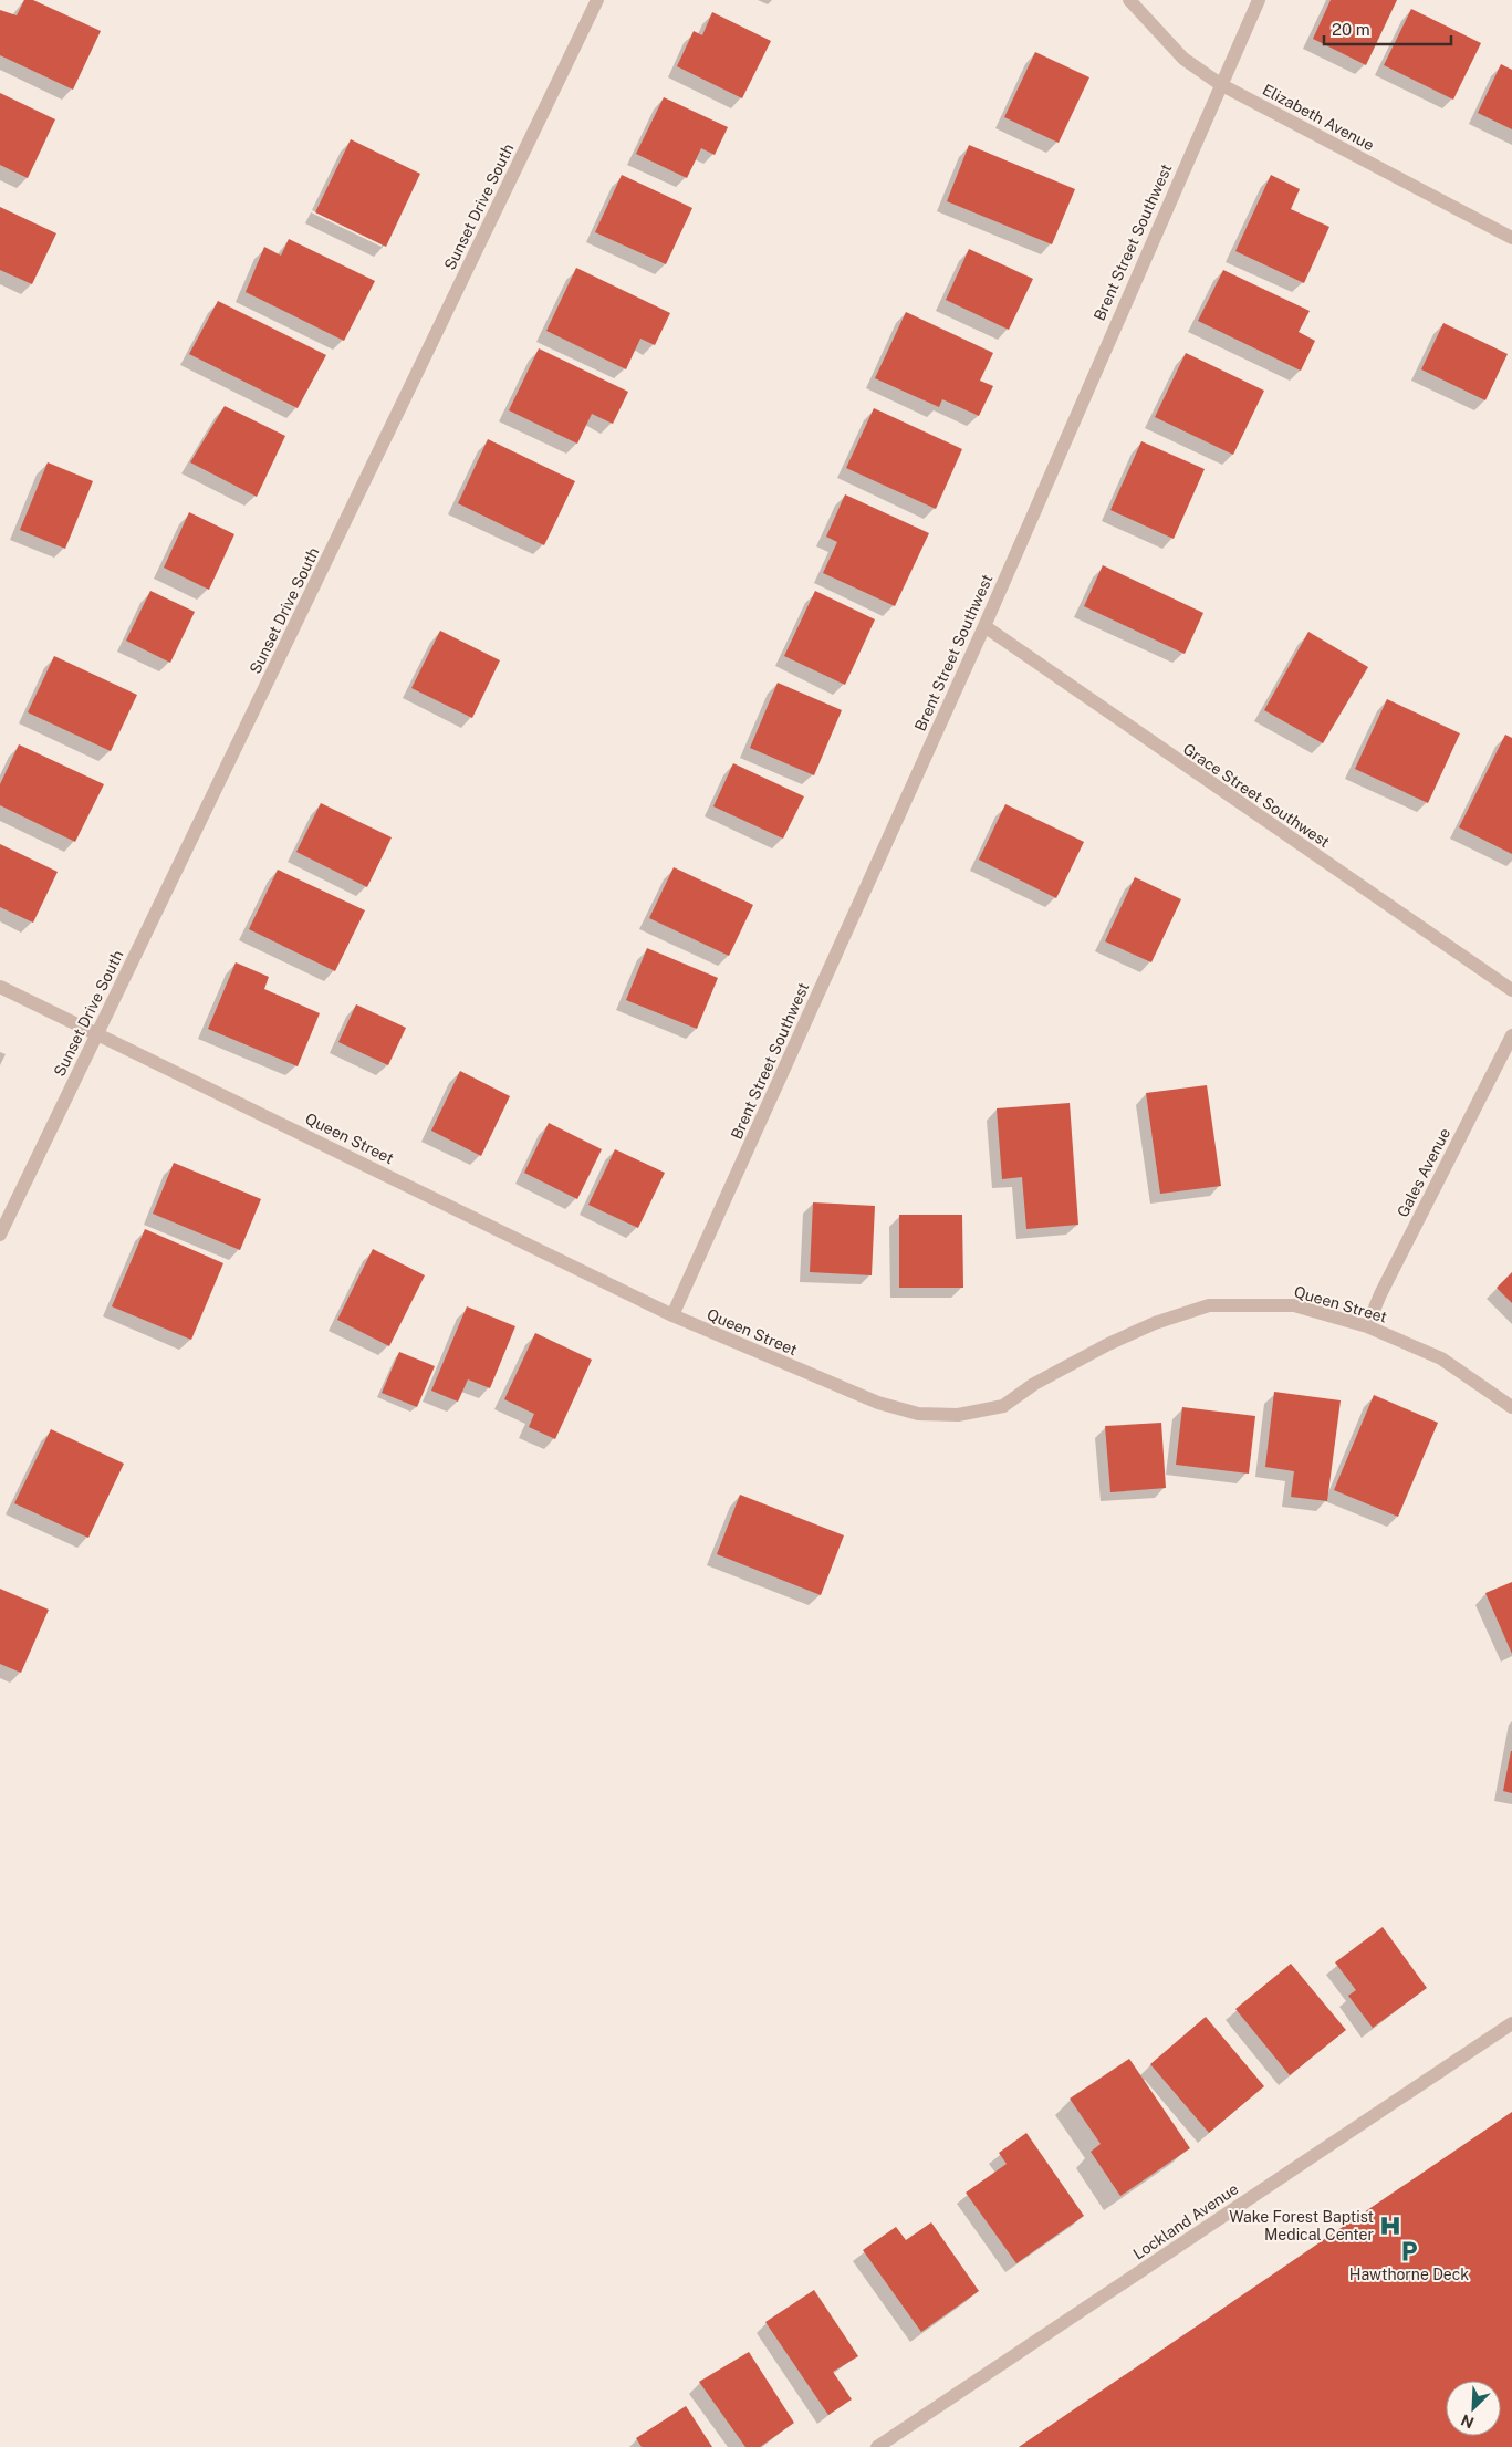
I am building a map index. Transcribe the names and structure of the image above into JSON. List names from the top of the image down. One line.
{"streets":{"street":["Elizabeth Avenue","Sunset Drive South","Brent Street Southwest","Grace Street Southwest","Queen Street","Gales Avenue","Lockland Avenue"]},"crossings":[["Elizabeth Avenue","Brent Street Southwest"],["Sunset Drive South","Queen Street"],["Brent Street Southwest","Grace Street Southwest"],["Brent Street Southwest","Queen Street"],["Queen Street","Gales Avenue"]],"places":{"hospital":["Wake Forest Baptist Medical Center"],"parking":["Hawthorne Deck"]},"scale_bar":"20 m","north":"bottom left"}
